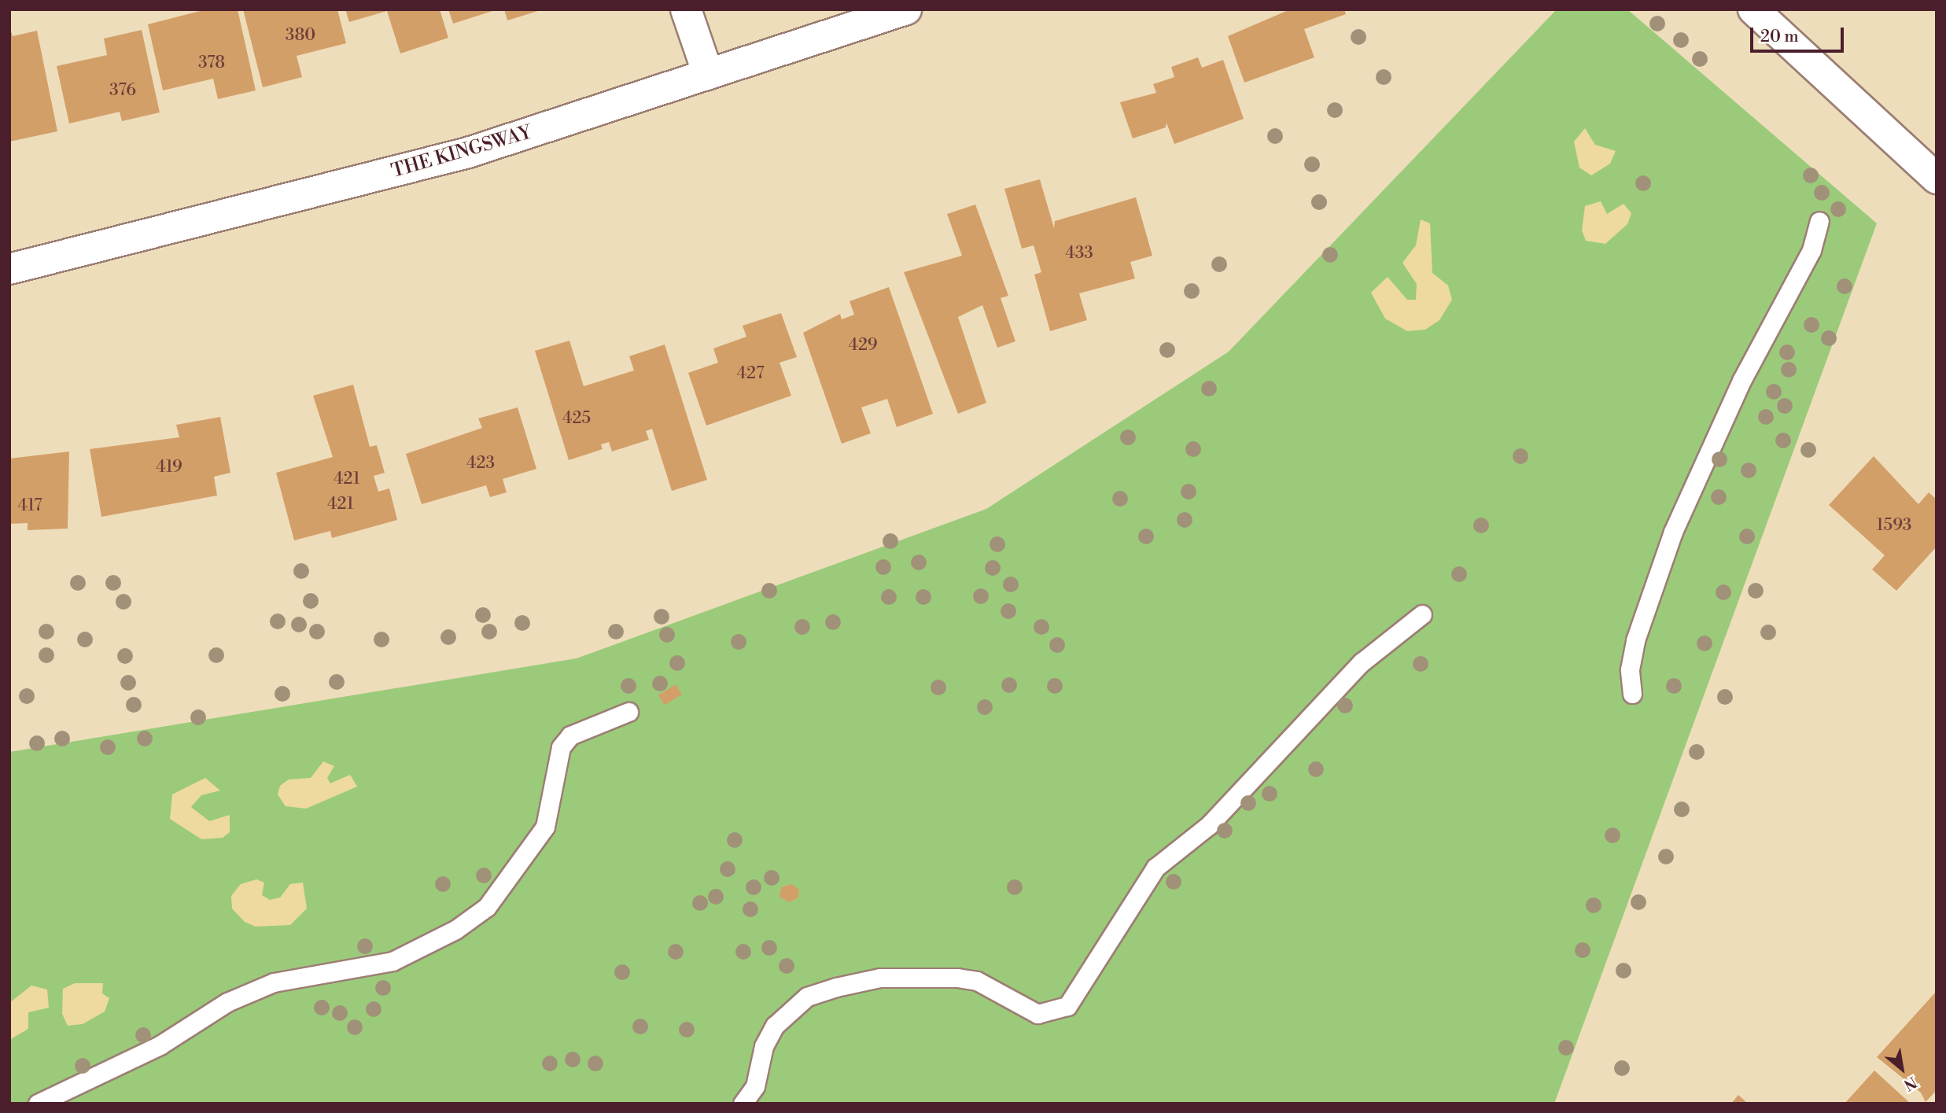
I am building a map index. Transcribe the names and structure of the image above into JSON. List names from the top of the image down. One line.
{"streets":{"street":["THE KINGSWAY"]},"house_numbers":["380","378","376","433","429","427","425","423","419","421","421","417","1593"],"scale_bar":"20 m","north":"bottom right"}
